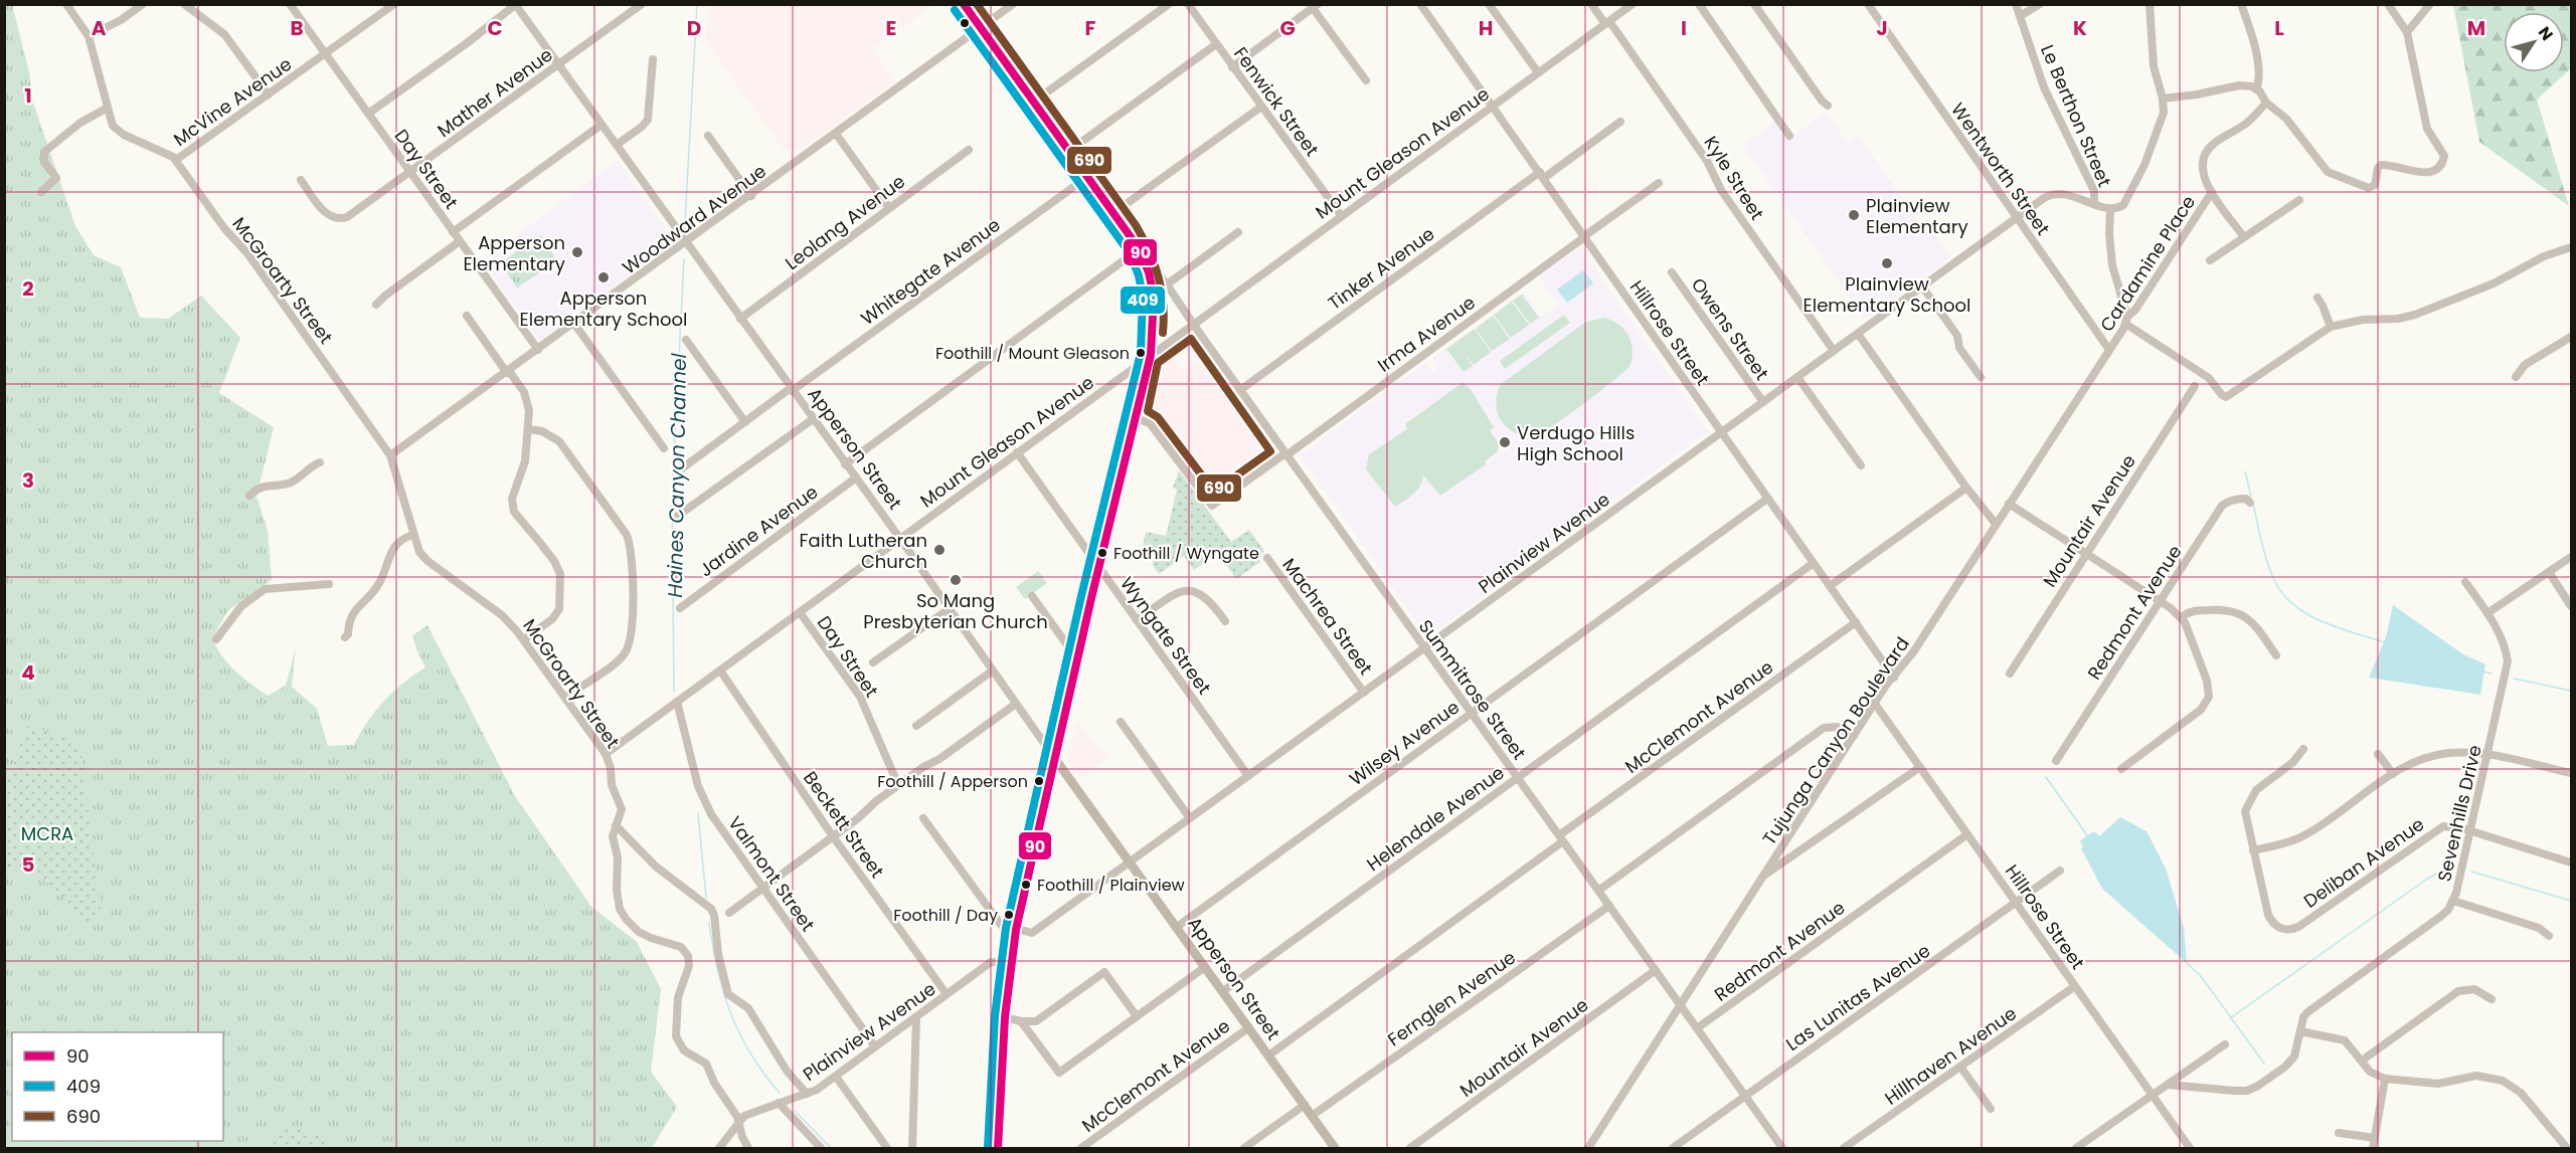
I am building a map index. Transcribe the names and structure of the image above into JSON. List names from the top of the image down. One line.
{"streets":{"main road":["Apperson Street"],"street":["Mather Avenue","McVine Avenue","Fenwick Street","Le Berthon Street","Mount Gleason Avenue","Day Street","Wentworth Street","Kyle Street","Woodward Avenue","Leolang Avenue","Cardamine Place","Tinker Avenue","Whitegate Avenue","McGroarty Street","Owens Street","Hillrose Street","Irma Avenue","Mountair Avenue","Jardine Avenue","Plainview Avenue","Redmont Avenue","Machrea Street","Wyngate Street","Summitrose Street","McClemont Avenue","Tujunga Canyon Boulevard","Wilsey Avenue","Sevenhills Drive","Helendale Avenue","Beckett Street","Deliban Avenue","Valmont Street","Las Lunitas Avenue","Fernglen Avenue","Hillhaven Avenue"]},"crossings":[["Mather Avenue","Day Street"],["Mather Avenue","Apperson Street"],["McVine Avenue","Day Street"],["McVine Avenue","McGroarty Street"],["Fenwick Street","Mount Gleason Avenue"],["Le Berthon Street","Cardamine Place"],["Le Berthon Street","Plainview Avenue"],["Mount Gleason Avenue","Day Street"],["Mount Gleason Avenue","Kyle Street"],["Mount Gleason Avenue","McGroarty Street"],["Mount Gleason Avenue","Hillrose Street"],["Mount Gleason Avenue","Apperson Street"],["Mount Gleason Avenue","Wyngate Street"],["Mount Gleason Avenue","Summitrose Street"],["Mount Gleason Avenue","Beckett Street"],["Mount Gleason Avenue","Valmont Street"],["Day Street","Woodward Avenue"],["Wentworth Street","Cardamine Place"],["Wentworth Street","Plainview Avenue"],["Wentworth Street","Tujunga Canyon Boulevard"],["Kyle Street","Plainview Avenue"],["Woodward Avenue","McGroarty Street"],["Woodward Avenue","Apperson Street"],["Leolang Avenue","Apperson Street"],["Cardamine Place","Tujunga Canyon Boulevard"],["Tinker Avenue","Hillrose Street"],["Tinker Avenue","Summitrose Street"],["Whitegate Avenue","Apperson Street"],["McGroarty Street","Plainview Avenue"],["Owens Street","Plainview Avenue"],["Hillrose Street","Irma Avenue"],["Hillrose Street","Plainview Avenue"],["Hillrose Street","Redmont Avenue"],["Hillrose Street","McClemont Avenue"],["Hillrose Street","Tujunga Canyon Boulevard"],["Hillrose Street","Wilsey Avenue"],["Hillrose Street","Helendale Avenue"],["Hillrose Street","Las Lunitas Avenue"],["Hillrose Street","Hillhaven Avenue"],["Irma Avenue","Summitrose Street"],["Apperson Street","Jardine Avenue"],["Apperson Street","Plainview Avenue"],["Apperson Street","McClemont Avenue"],["Apperson Street","Wilsey Avenue"],["Apperson Street","Helendale Avenue"],["Apperson Street","Fernglen Avenue"],["Mountair Avenue","Summitrose Street"],["Plainview Avenue","Machrea Street"],["Plainview Avenue","Wyngate Street"],["Plainview Avenue","Summitrose Street"],["Plainview Avenue","Beckett Street"],["Plainview Avenue","Valmont Street"],["Redmont Avenue","Summitrose Street"],["Summitrose Street","McClemont Avenue"],["Summitrose Street","Tujunga Canyon Boulevard"],["Summitrose Street","Wilsey Avenue"],["Summitrose Street","Helendale Avenue"],["Summitrose Street","Las Lunitas Avenue"],["Summitrose Street","Fernglen Avenue"],["Sevenhills Drive","Deliban Avenue"]],"water":["Haines Canyon Channel"],"parks":["MCRA"],"places":["Plainview Elementary","Apperson Elementary","Plainview Elementary School","Apperson Elementary School","Foothill / Mount Gleason","Verdugo Hills High School","Faith Lutheran Church","Foothill / Wyngate","So Mang Presbyterian Church","Foothill / Apperson","Foothill / Plainview","Foothill / Day"],"lines":["transit line 90","transit line 690","transit line 409"],"legend":["90","409","690"],"north":"top right","grid":{"columns":["A","B","C","D","E","F","G","H","I","J","K","L","M"],"rows":["1","2","3","4","5"]}}
